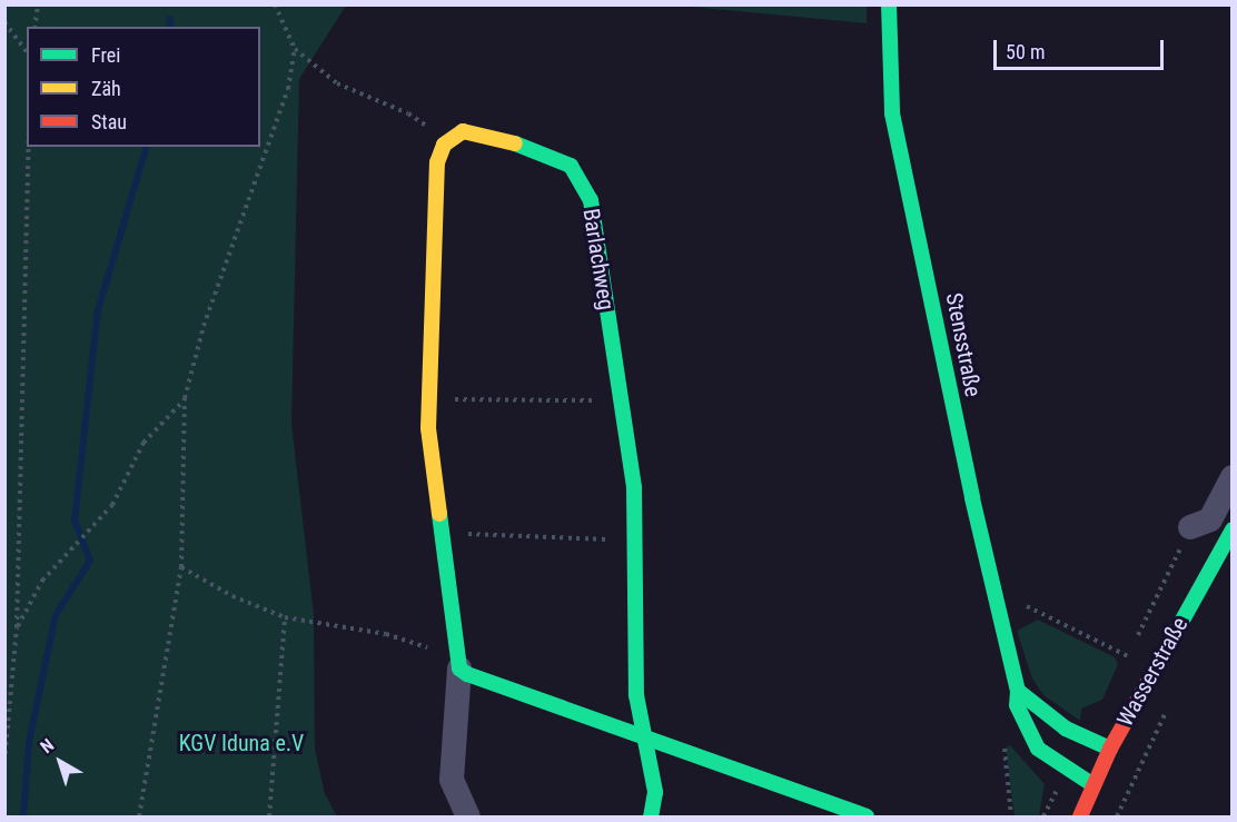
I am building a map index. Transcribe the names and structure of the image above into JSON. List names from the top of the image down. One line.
{"streets":{"street":["Barlachweg","Stensstraße","Wasserstraße"]},"crossings":[["Stensstraße","Wasserstraße"]],"parks":["KGV Iduna e.V"],"legend":["Frei","Zäh","Stau"],"scale_bar":"50 m","north":"top left"}
